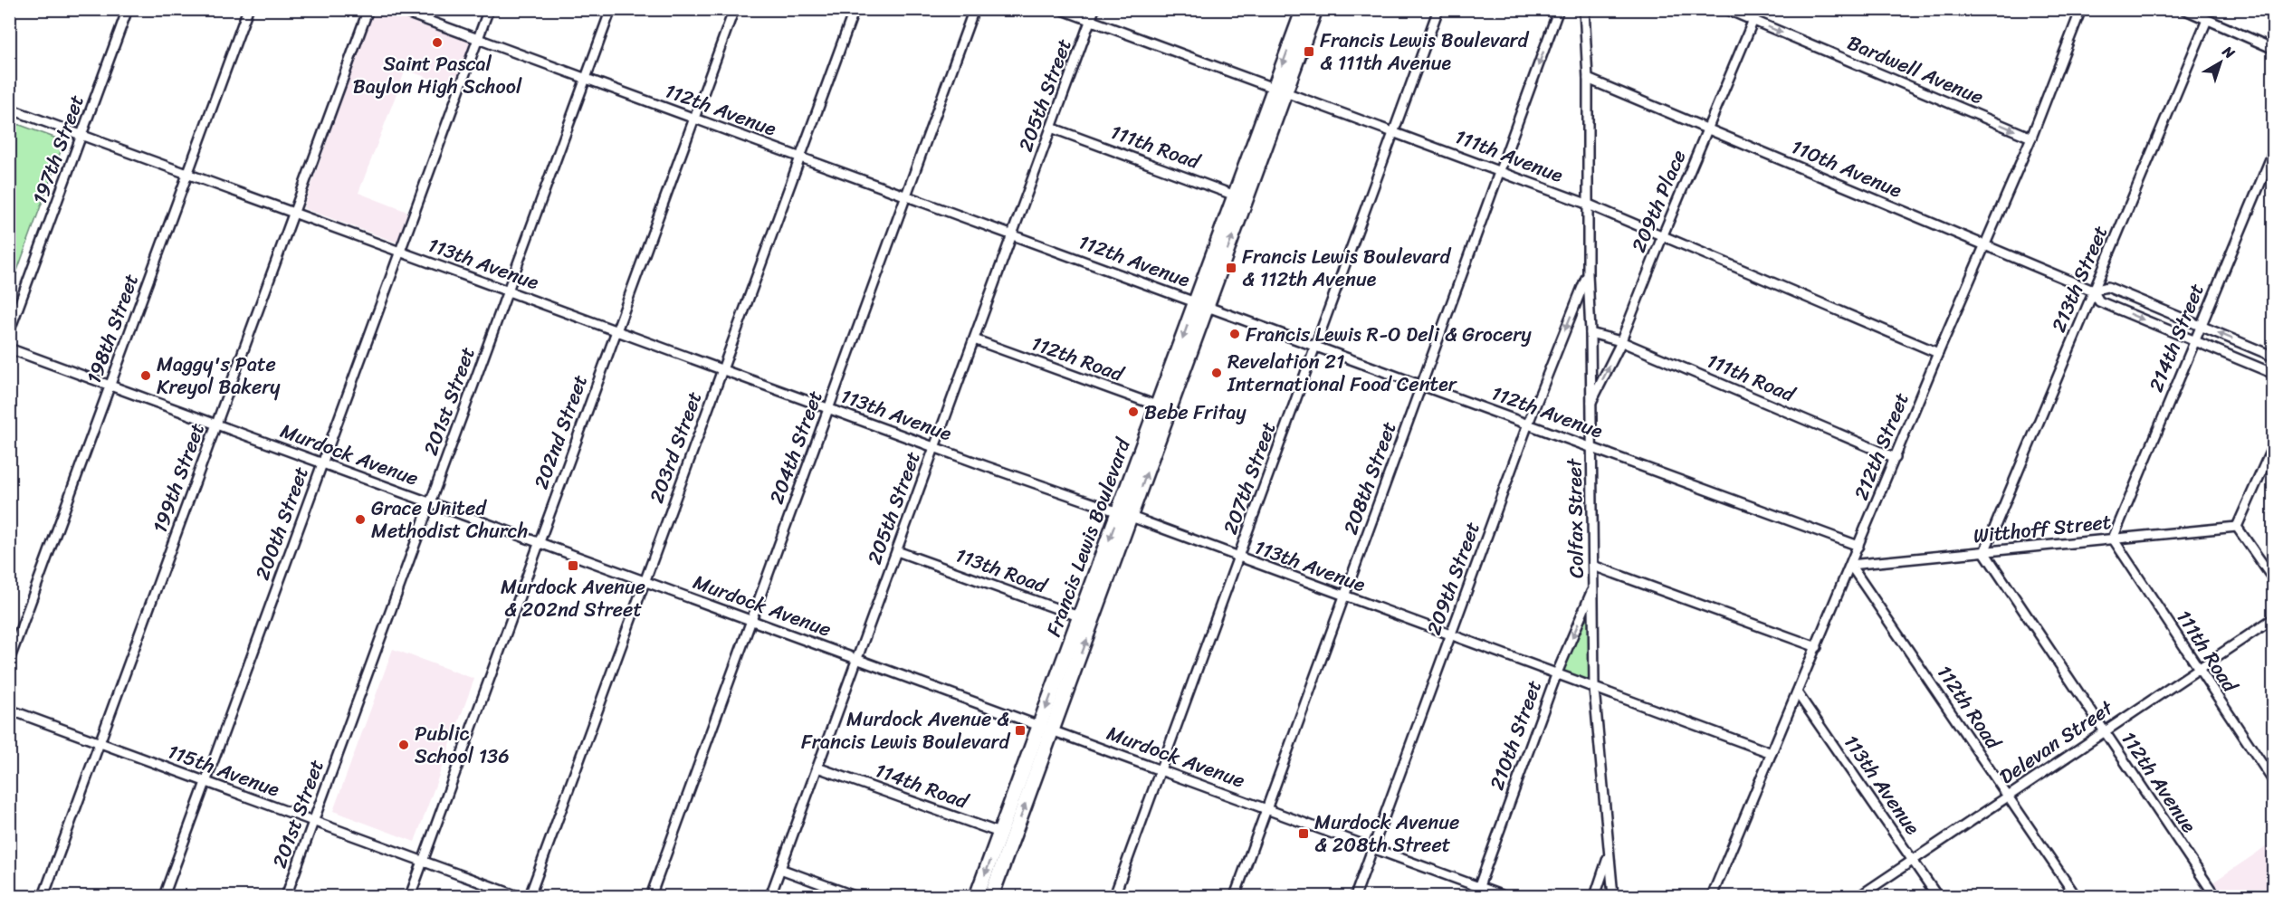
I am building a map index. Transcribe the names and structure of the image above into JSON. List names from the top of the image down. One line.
{"streets":{"main road":["Francis Lewis Boulevard"],"street":["Bardwell Avenue","205th Street","112th Avenue","111th Road","197th Street","111th Avenue","110th Avenue","209th Place","113th Avenue","213th Street","198th Street","214th Street","112th Road","201st Street","202nd Street","212th Street","203rd Street","204th Street","Murdock Avenue","199th Street","207th Street","208th Street","Colfax Street","200th Street","Witthoff Street","113th Road","209th Street","210th Street","Delevan Street","115th Avenue","114th Road"]},"crossings":[["Bardwell Avenue","209th Place"],["Bardwell Avenue","212th Street"],["205th Street","112th Avenue"],["205th Street","111th Road"],["205th Street","111th Avenue"],["205th Street","113th Avenue"],["205th Street","112th Road"],["205th Street","Murdock Avenue"],["205th Street","113th Road"],["205th Street","114th Road"],["112th Avenue","213th Street"],["112th Avenue","201st Street"],["112th Avenue","202nd Street"],["112th Avenue","212th Street"],["112th Avenue","203rd Street"],["112th Avenue","204th Street"],["112th Avenue","207th Street"],["112th Avenue","208th Street"],["112th Avenue","Colfax Street"],["112th Avenue","200th Street"],["112th Avenue","Witthoff Street"],["112th Avenue","Francis Lewis Boulevard"],["112th Avenue","209th Street"],["112th Avenue","Delevan Street"],["111th Road","209th Place"],["111th Road","214th Street"],["111th Road","212th Street"],["111th Road","Colfax Street"],["111th Road","Witthoff Street"],["111th Road","Francis Lewis Boulevard"],["111th Road","Delevan Street"],["197th Street","113th Avenue"],["111th Avenue","209th Place"],["111th Avenue","212th Street"],["111th Avenue","207th Street"],["111th Avenue","208th Street"],["111th Avenue","Colfax Street"],["111th Avenue","Francis Lewis Boulevard"],["110th Avenue","209th Place"],["110th Avenue","213th Street"],["110th Avenue","214th Street"],["110th Avenue","212th Street"],["110th Avenue","Colfax Street"],["209th Place","Colfax Street"],["113th Avenue","198th Street"],["113th Avenue","201st Street"],["113th Avenue","202nd Street"],["113th Avenue","212th Street"],["113th Avenue","203rd Street"],["113th Avenue","204th Street"],["113th Avenue","199th Street"],["113th Avenue","207th Street"],["113th Avenue","208th Street"],["113th Avenue","Colfax Street"],["113th Avenue","200th Street"],["113th Avenue","Francis Lewis Boulevard"],["113th Avenue","209th Street"],["113th Avenue","210th Street"],["113th Avenue","Delevan Street"],["213th Street","Witthoff Street"],["198th Street","Murdock Avenue"],["214th Street","Witthoff Street"],["112th Road","212th Street"],["112th Road","Witthoff Street"],["112th Road","Francis Lewis Boulevard"],["112th Road","Delevan Street"],["201st Street","Murdock Avenue"],["201st Street","115th Avenue"],["202nd Street","Murdock Avenue"],["202nd Street","115th Avenue"],["212th Street","Witthoff Street"],["203rd Street","Murdock Avenue"],["204th Street","Murdock Avenue"],["Murdock Avenue","199th Street"],["Murdock Avenue","207th Street"],["Murdock Avenue","208th Street"],["Murdock Avenue","200th Street"],["Murdock Avenue","Francis Lewis Boulevard"],["Murdock Avenue","209th Street"],["Murdock Avenue","210th Street"],["199th Street","115th Avenue"],["Colfax Street","209th Street"],["Colfax Street","210th Street"],["200th Street","115th Avenue"],["Francis Lewis Boulevard","113th Road"],["Francis Lewis Boulevard","114th Road"]],"one_way":["Bardwell Avenue"],"places":{"other":["Saint Pascal Baylon High School","Francis Lewis R-O Deli & Grocery","Revelation 21 International Food Center","Maggy's Pate Kreyol Bakery","Bebe Fritay","Grace United Methodist Church","Public School 136"],"transit":["Francis Lewis Boulevard & 111th Avenue","Francis Lewis Boulevard & 112th Avenue","Murdock Avenue & 202nd Street","Murdock Avenue & Francis Lewis Boulevard","Murdock Avenue & 208th Street"]},"north":"top right"}
